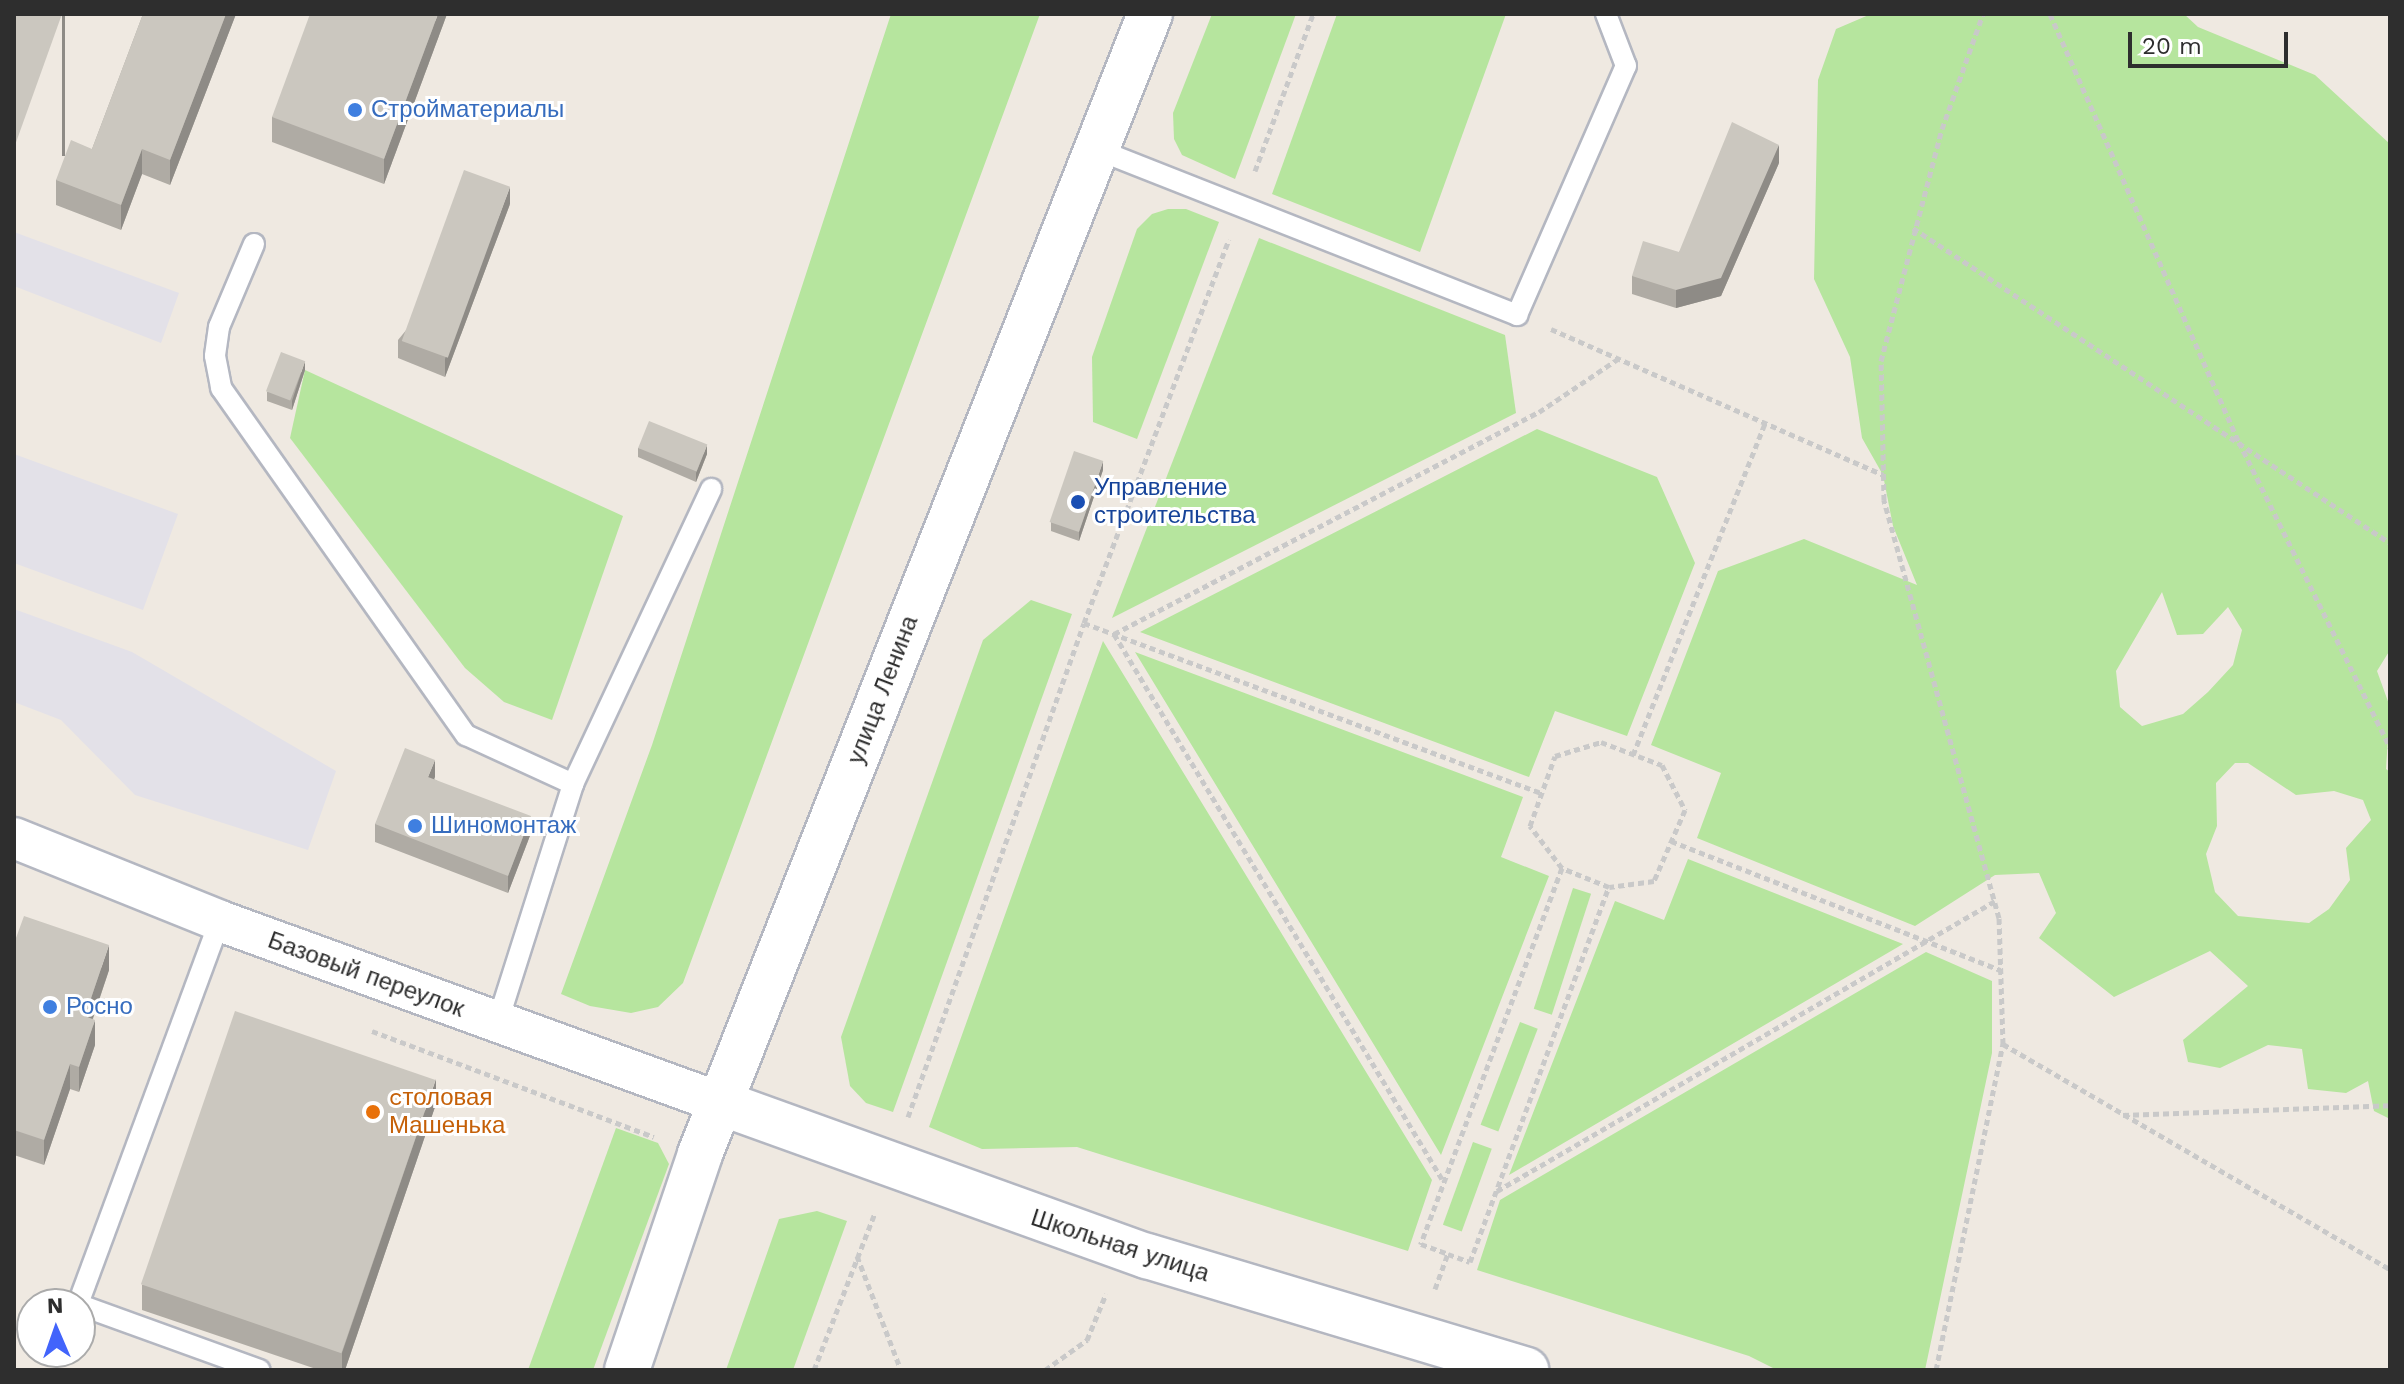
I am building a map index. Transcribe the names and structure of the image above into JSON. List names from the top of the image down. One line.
{"streets":{"main road":["улица Ленина","Школьная улица"],"street":["Базовый переулок"]},"crossings":[["улица Ленина","Базовый переулок"],["улица Ленина","Школьная улица"],["Базовый переулок","Школьная улица"]],"places":["Стройматериалы","Управление строительства","Шиномонтаж","Росно","cтоловая Машенька"],"scale_bar":"20 m","north":"top"}
